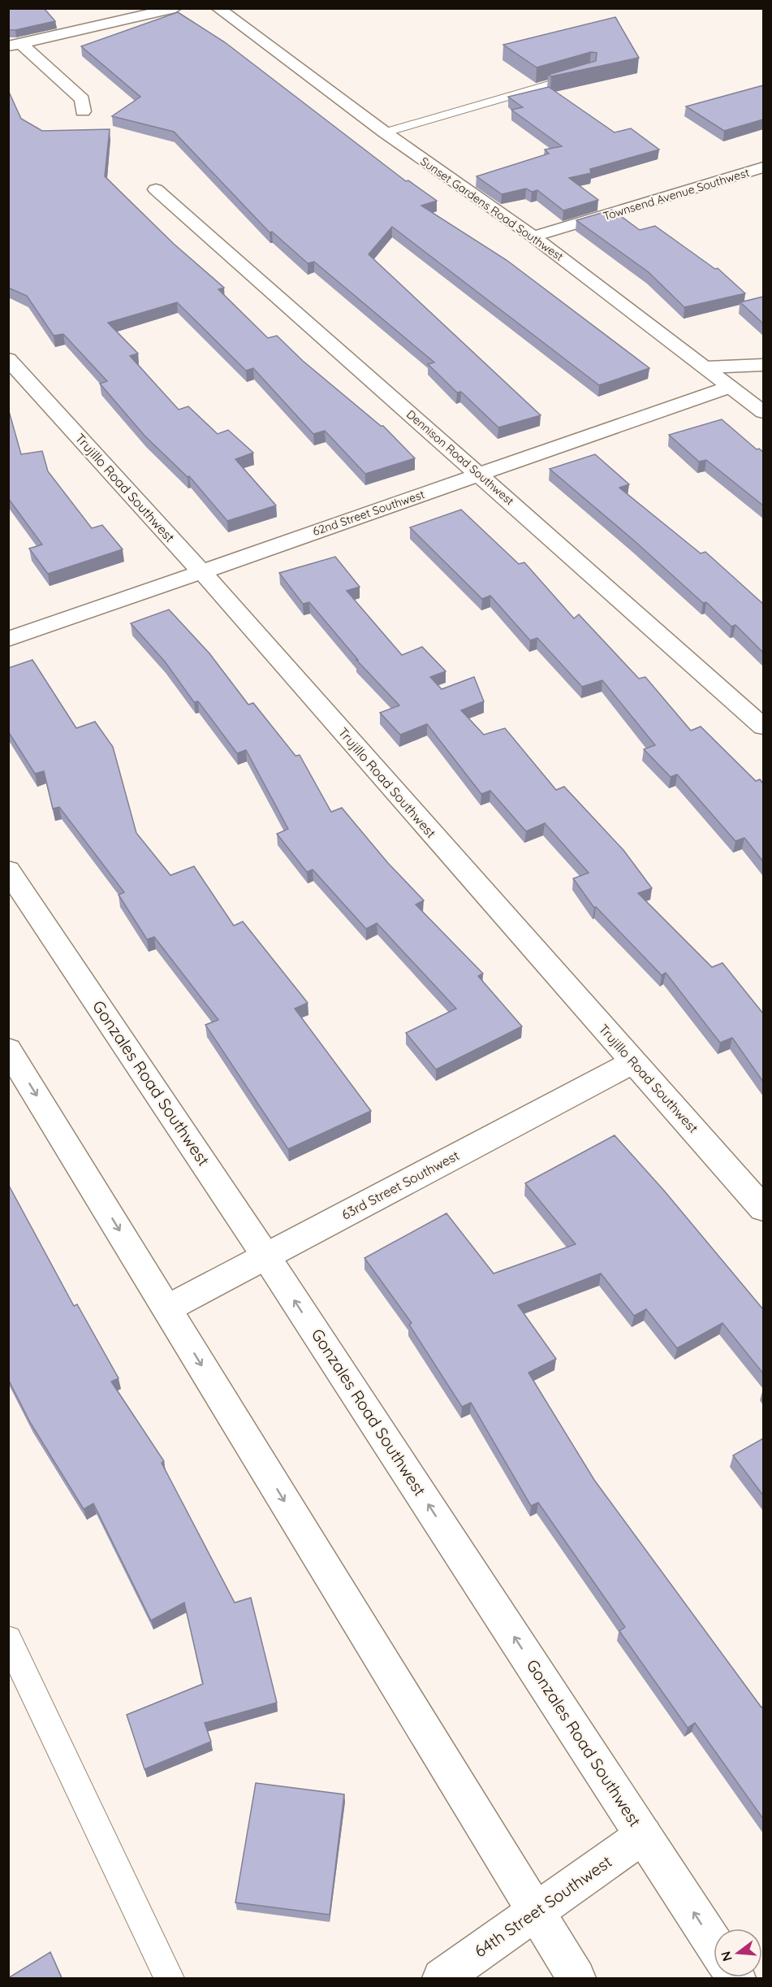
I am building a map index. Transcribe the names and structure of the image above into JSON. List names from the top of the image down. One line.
{"streets":{"street":["Townsend Avenue Southwest","Sunset Gardens Road Southwest","Dennison Road Southwest","Trujillo Road Southwest","62nd Street Southwest","Gonzales Road Southwest","63rd Street Southwest","64th Street Southwest"]},"crossings":[["Townsend Avenue Southwest","Sunset Gardens Road Southwest"],["Sunset Gardens Road Southwest","62nd Street Southwest"],["Dennison Road Southwest","62nd Street Southwest"],["Trujillo Road Southwest","62nd Street Southwest"],["Trujillo Road Southwest","63rd Street Southwest"],["Gonzales Road Southwest","63rd Street Southwest"],["Gonzales Road Southwest","64th Street Southwest"]],"north":"left"}
